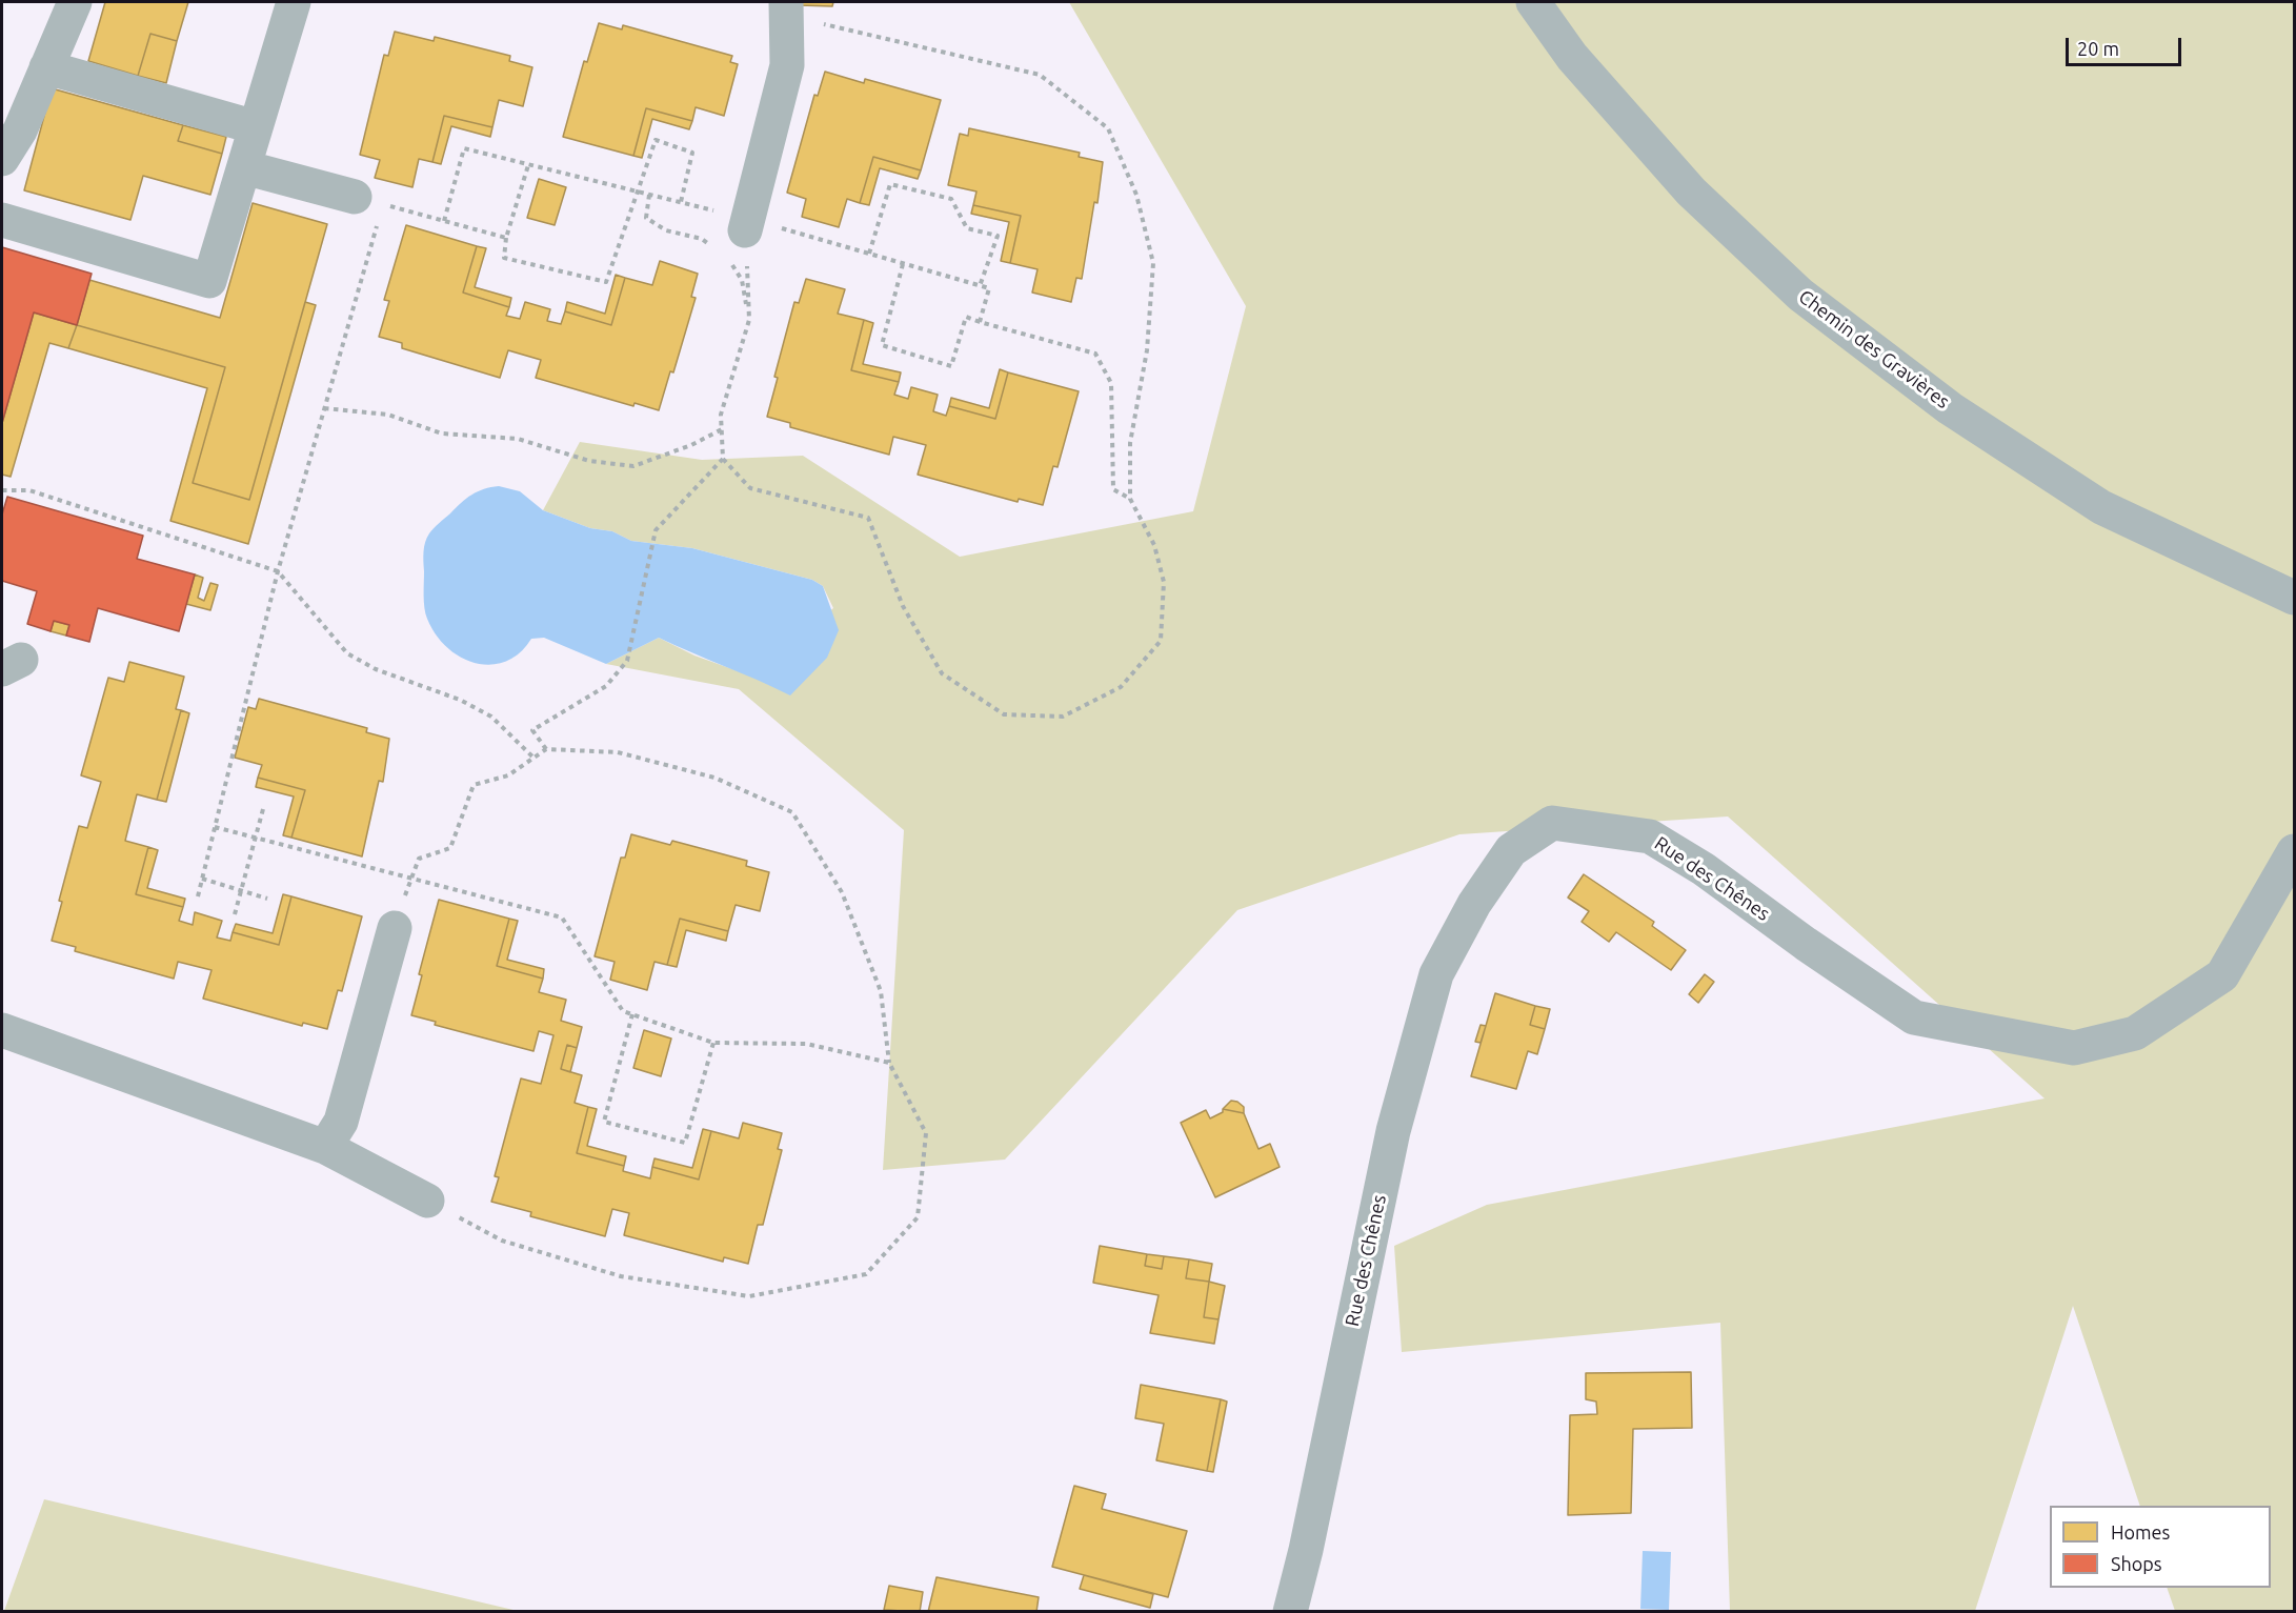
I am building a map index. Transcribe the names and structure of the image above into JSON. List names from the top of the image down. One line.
{"streets":{"street":["Chemin des Gravières","Rue des Chênes"]},"legend":["Homes","Shops"],"scale_bar":"20 m"}
